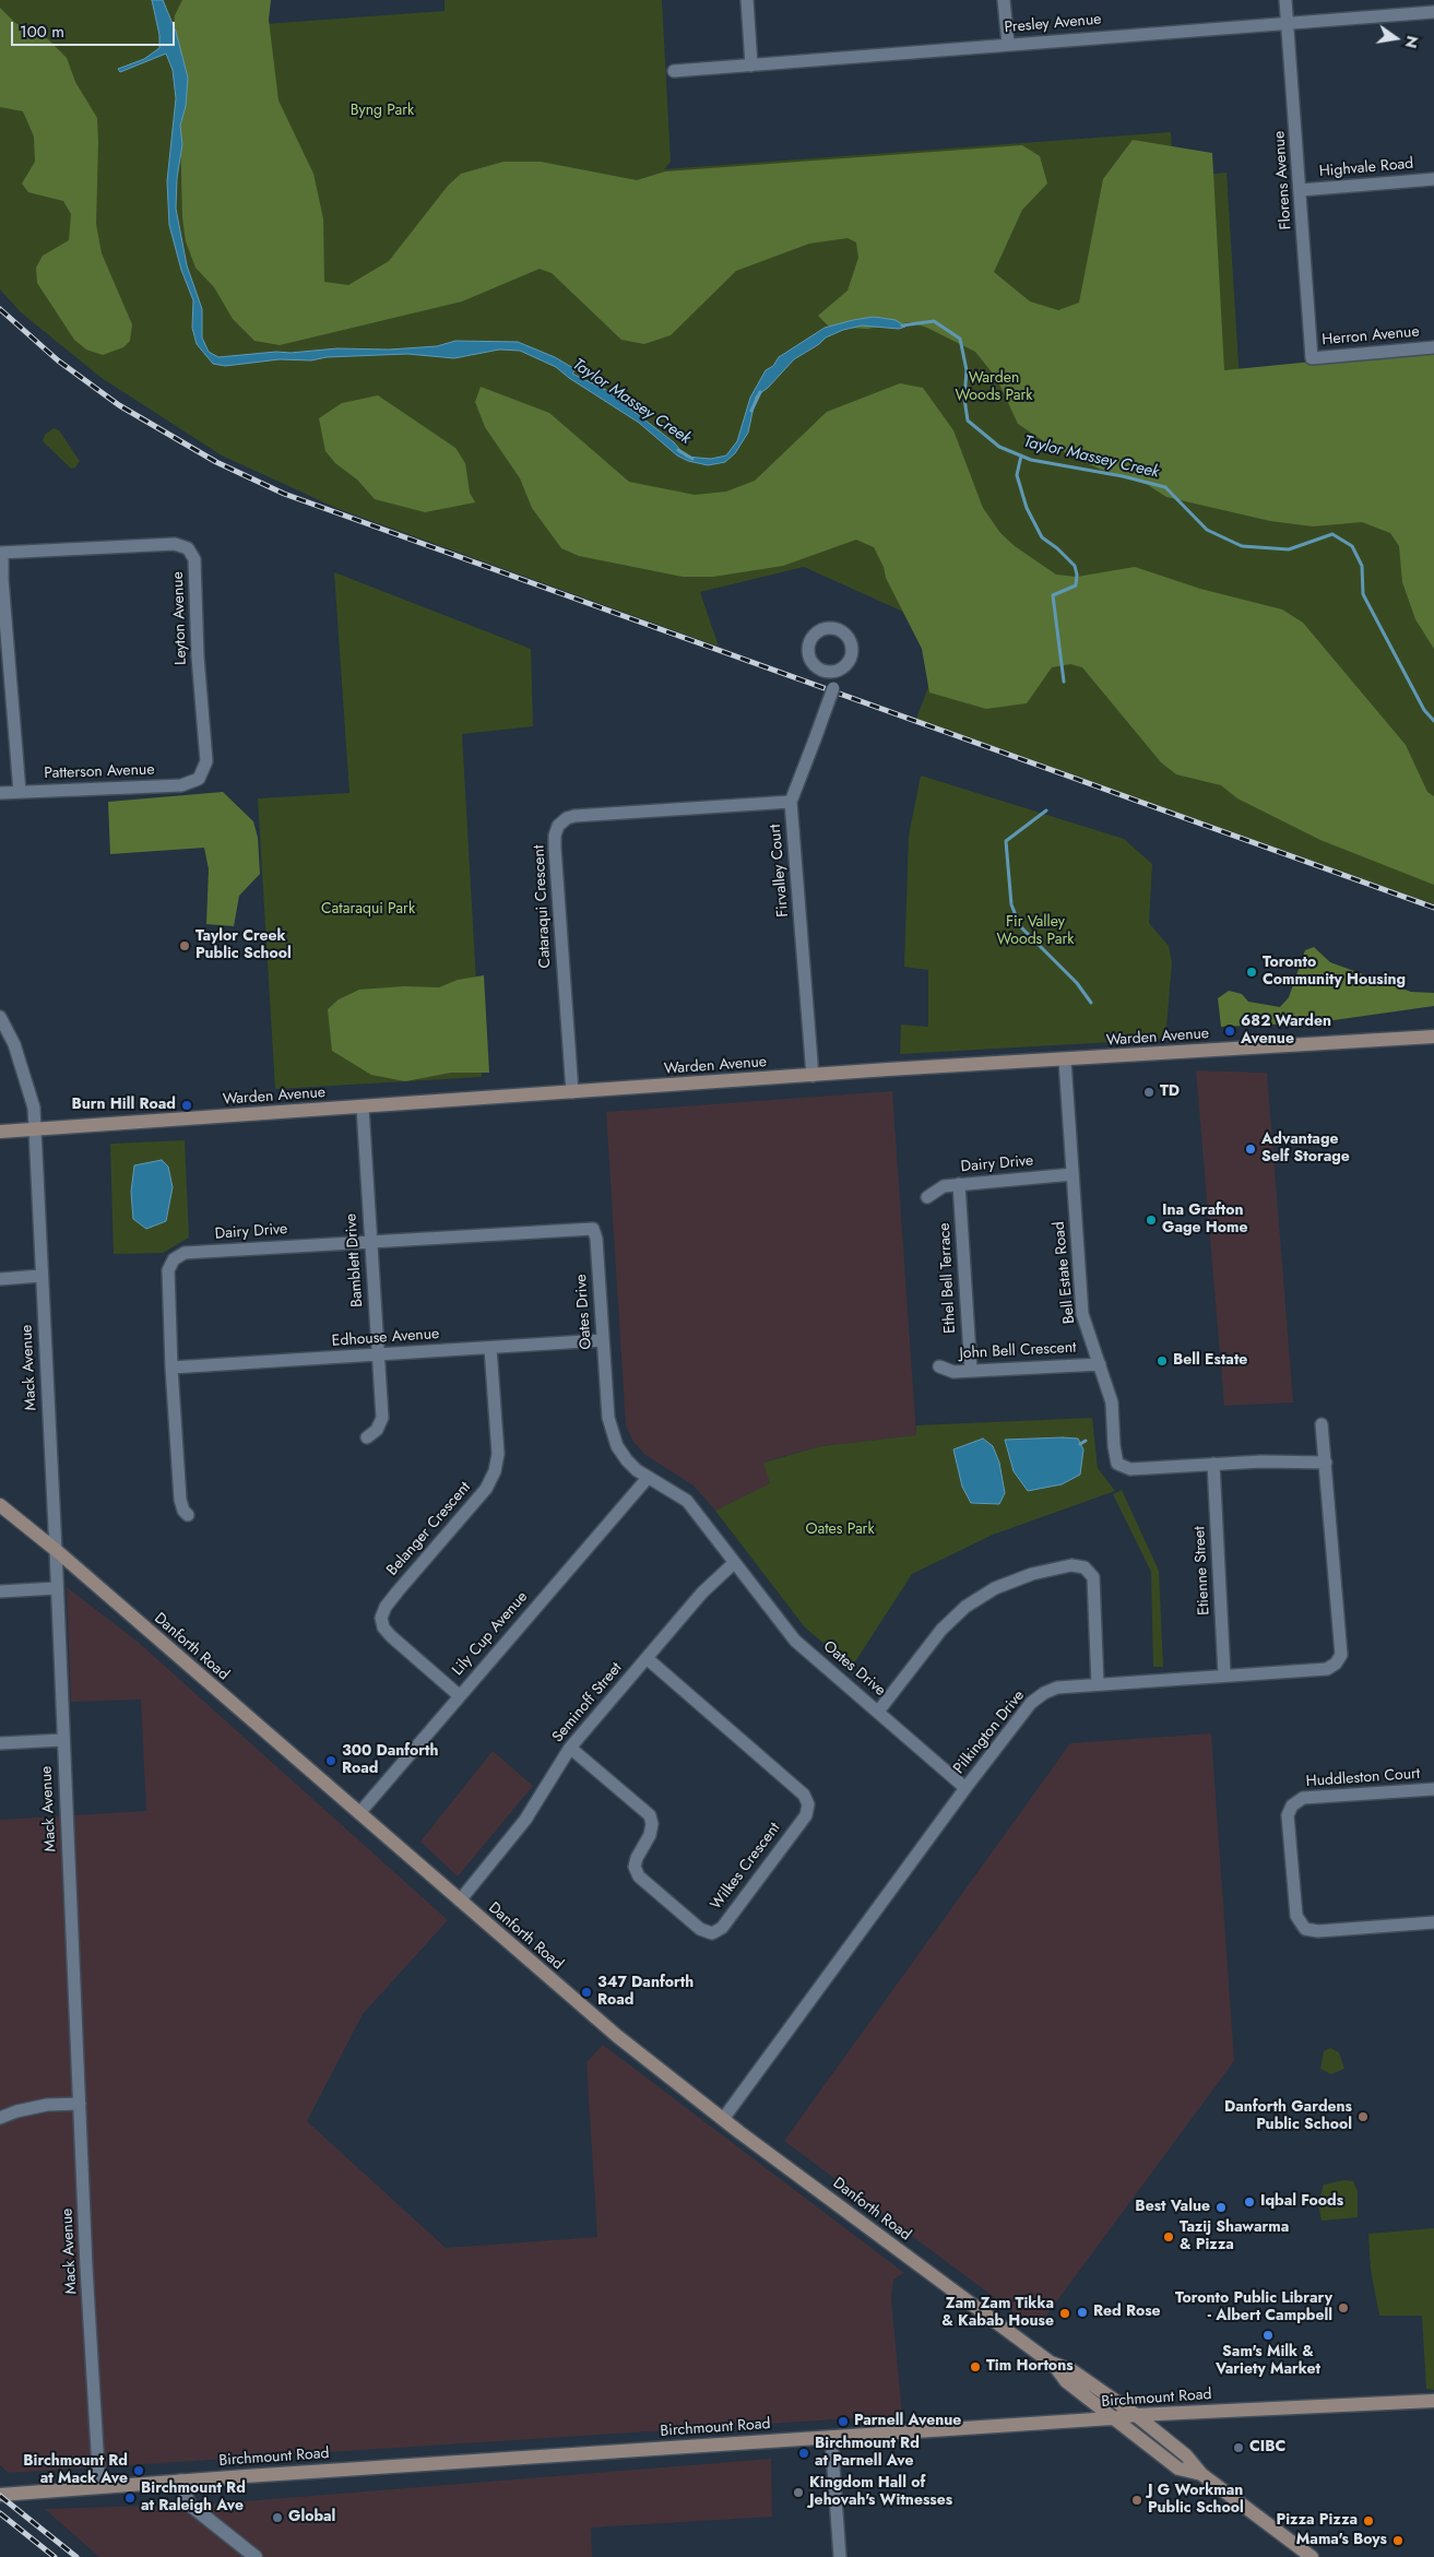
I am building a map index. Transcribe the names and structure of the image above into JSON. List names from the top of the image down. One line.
{"streets":{"main road":["Warden Avenue","Danforth Road","Birchmount Road"],"street":["Presley Avenue","Highvale Road","Florens Avenue","Herron Avenue","Leyton Avenue","Patterson Avenue","Firvalley Court","Cataraqui Crescent","Dairy Drive","Bamblett Drive","Bell Estate Road","Ethel Bell Terrace","Oates Drive","Edhouse Avenue","John Bell Crescent","Mack Avenue","Belanger Crescent","Etienne Street","Lily Cup Avenue","Seminoff Street","Pilkington Drive","Huddleston Court","Wilkes Crescent"]},"crossings":[["Presley Avenue","Florens Avenue"],["Highvale Road","Florens Avenue"],["Florens Avenue","Herron Avenue"],["Leyton Avenue","Patterson Avenue"],["Firvalley Court","Cataraqui Crescent"],["Firvalley Court","Warden Avenue"],["Cataraqui Crescent","Warden Avenue"],["Warden Avenue","Bamblett Drive"],["Warden Avenue","Bell Estate Road"],["Warden Avenue","Mack Avenue"],["Dairy Drive","Bamblett Drive"],["Dairy Drive","Bell Estate Road"],["Dairy Drive","Ethel Bell Terrace"],["Dairy Drive","Oates Drive"],["Dairy Drive","Edhouse Avenue"],["Bamblett Drive","Edhouse Avenue"],["Bell Estate Road","John Bell Crescent"],["Bell Estate Road","Etienne Street"],["Bell Estate Road","Pilkington Drive"],["Ethel Bell Terrace","John Bell Crescent"],["Oates Drive","Edhouse Avenue"],["Oates Drive","Lily Cup Avenue"],["Oates Drive","Seminoff Street"],["Oates Drive","Pilkington Drive"],["Edhouse Avenue","Belanger Crescent"],["Mack Avenue","Danforth Road"],["Mack Avenue","Birchmount Road"],["Belanger Crescent","Lily Cup Avenue"],["Etienne Street","Pilkington Drive"],["Lily Cup Avenue","Danforth Road"],["Danforth Road","Seminoff Street"],["Danforth Road","Pilkington Drive"],["Danforth Road","Birchmount Road"],["Seminoff Street","Wilkes Crescent"]],"water":["Taylor Massey Creek"],"parks":["Byng Park","Warden Woods Park","Cataraqui Park","Fir Valley Woods Park","Oates Park"],"places":["Taylor Creek Public School","Toronto Community Housing","682 Warden Avenue","TD","Burn Hill Road","Advantage Self Storage","Ina Grafton Gage Home","Bell Estate","300 Danforth Road","347 Danforth Road","Danforth Gardens Public School","Iqbal Foods","Best Value","Tazij Shawarma & Pizza","Toronto Public Library - Albert Campbell","Red Rose","Zam Zam Tikka & Kabab House","Sam's Milk & Variety Market","Tim Hortons","Parnell Avenue","CIBC","Birchmount Rd at Parnell Ave","Birchmount Rd at Mack Ave","Kingdom Hall of Jehovah's Witnesses","Birchmount Rd at Raleigh Ave","J G Workman Public School","Global","Pizza Pizza","Mama's Boys"],"scale_bar":"100 m","north":"right"}
